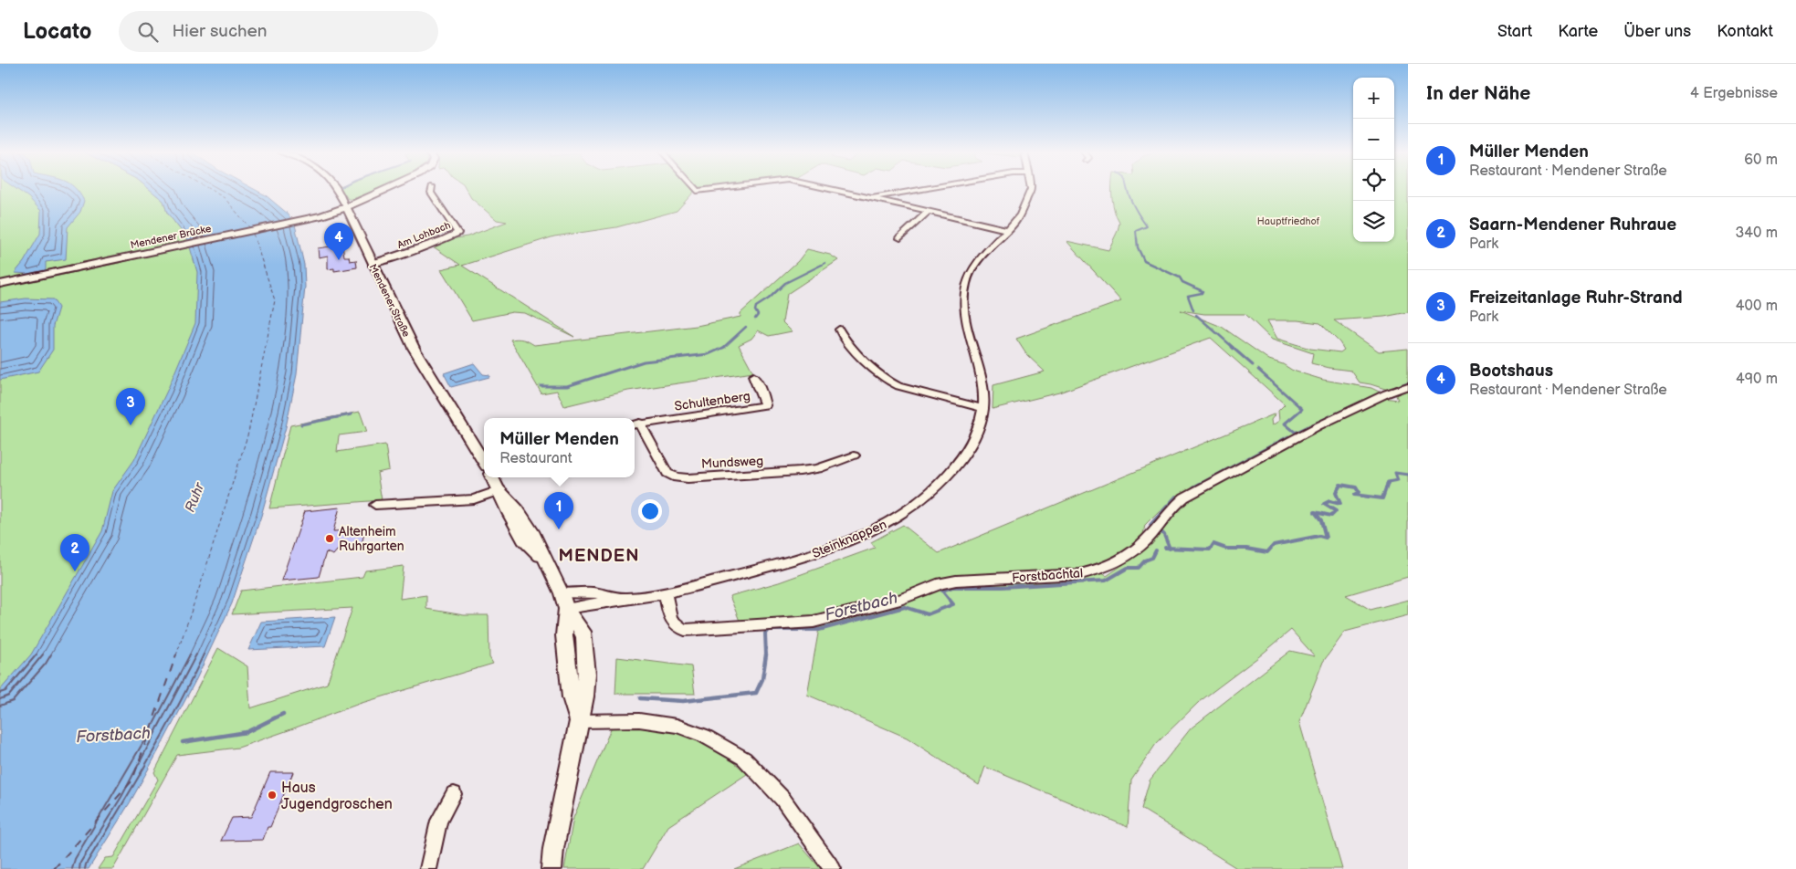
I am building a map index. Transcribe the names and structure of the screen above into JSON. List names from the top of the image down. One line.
{"streets":{"main road":["Mendener Brücke","Mendener Straße"],"street":["Am Lohbach","Schultenberg","Mundsweg","Steinknappen","Forstbachtal"]},"crossings":[["Am Lohbach","Mendener Straße"],["Mendener Brücke","Mendener Straße"],["Schultenberg","Mundsweg"],["Steinknappen","Forstbachtal"]],"districts":["MENDEN"],"water":["Ruhr","Forstbach"],"parks":["Hauptfriedhof"],"places":["Altenheim Ruhrgarten","Haus Jugendgroschen"],"page":{"header":"Locato","search":"Hier suchen","nav":["Start","Karte","Über uns","Kontakt"],"heading":["In der Nähe","4 Ergebnisse"],"map_buttons":["+","−"],"list":[{"mark":"1","name":"Müller Menden","note":"Restaurant · Mendener Straße","value":"60 m"},{"mark":"2","name":"Saarn-Mendener Ruhraue","note":"Park","value":"340 m"},{"mark":"3","name":"Freizeitanlage Ruhr-Strand","note":"Park","value":"400 m"},{"mark":"4","name":"Bootshaus","note":"Restaurant · Mendener Straße","value":"490 m"}],"pins":["4","3","1","2"],"popup":["Müller Menden","Restaurant"]}}
